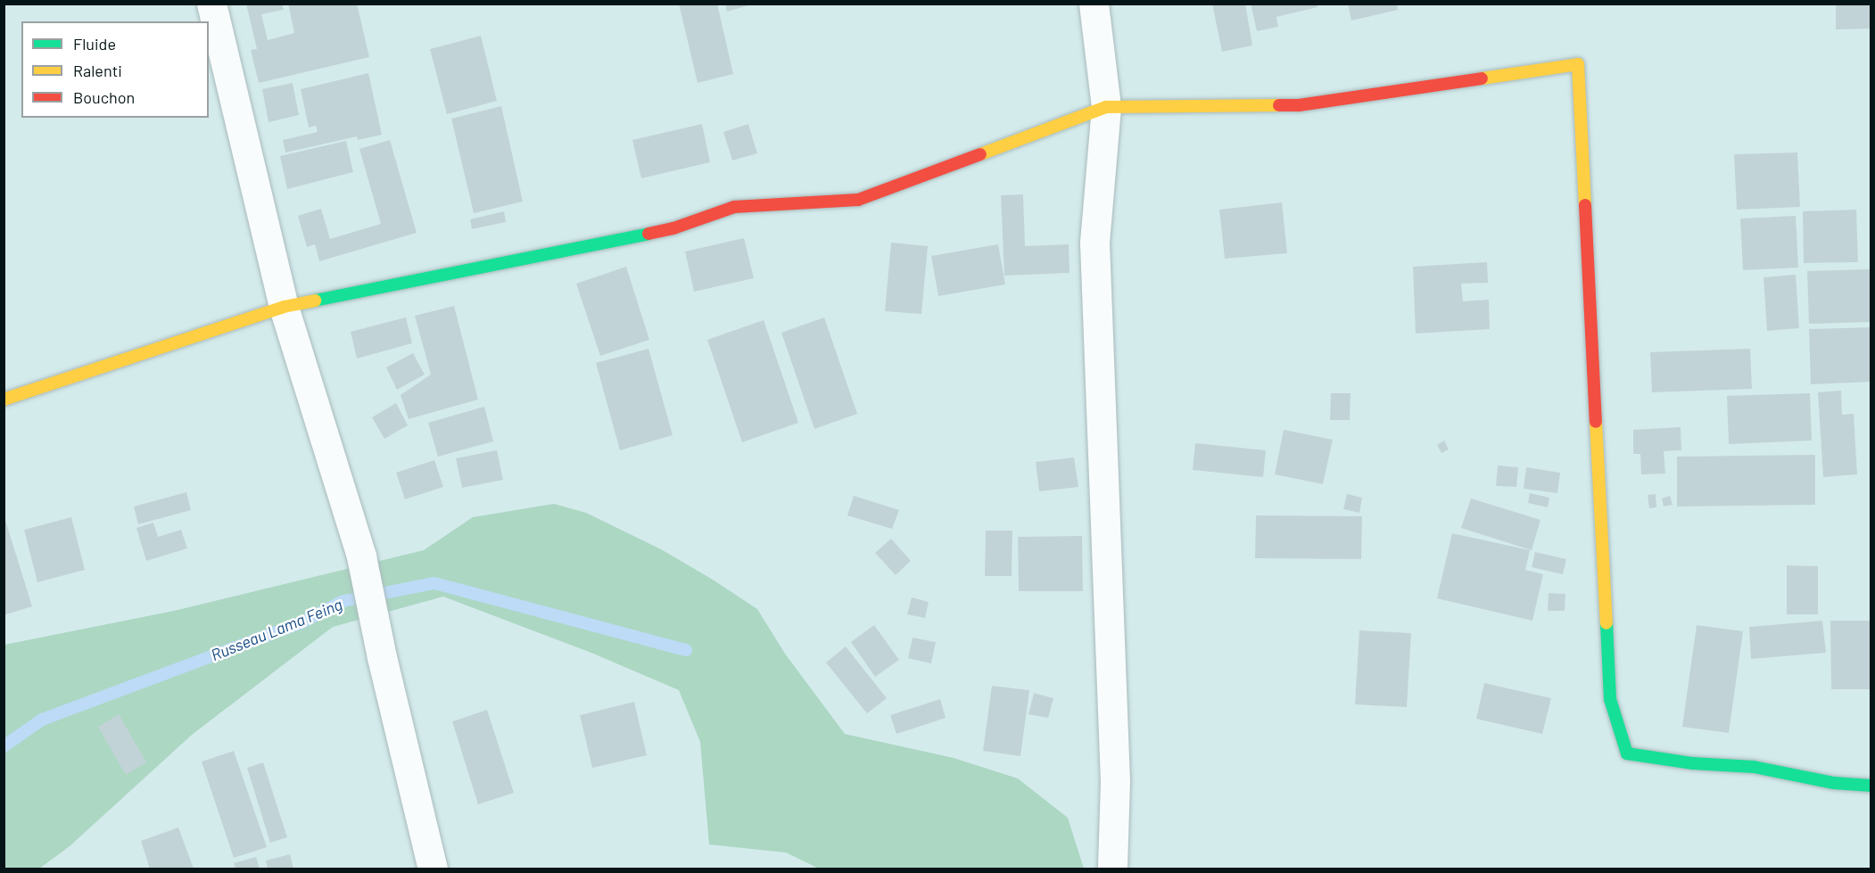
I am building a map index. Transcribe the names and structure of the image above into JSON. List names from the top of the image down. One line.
{"water":["Russeau Lama Feing"],"legend":["Fluide","Ralenti","Bouchon"]}
